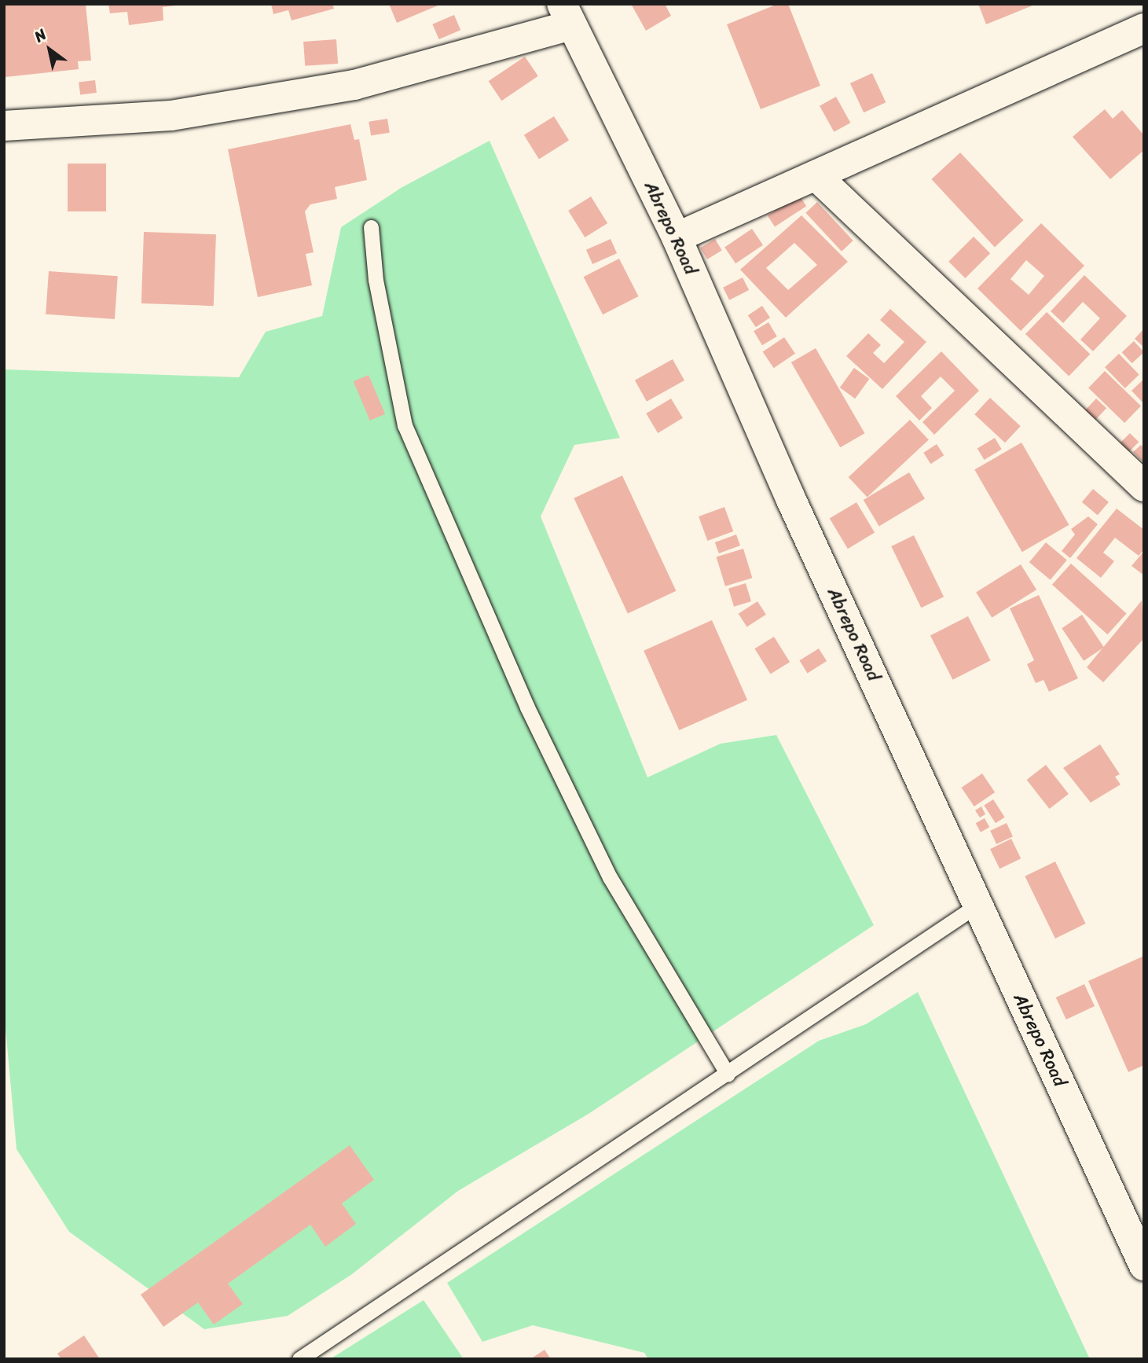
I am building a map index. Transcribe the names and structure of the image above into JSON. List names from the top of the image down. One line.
{"streets":{"street":["Abrepo Road"]},"north":"top left"}
